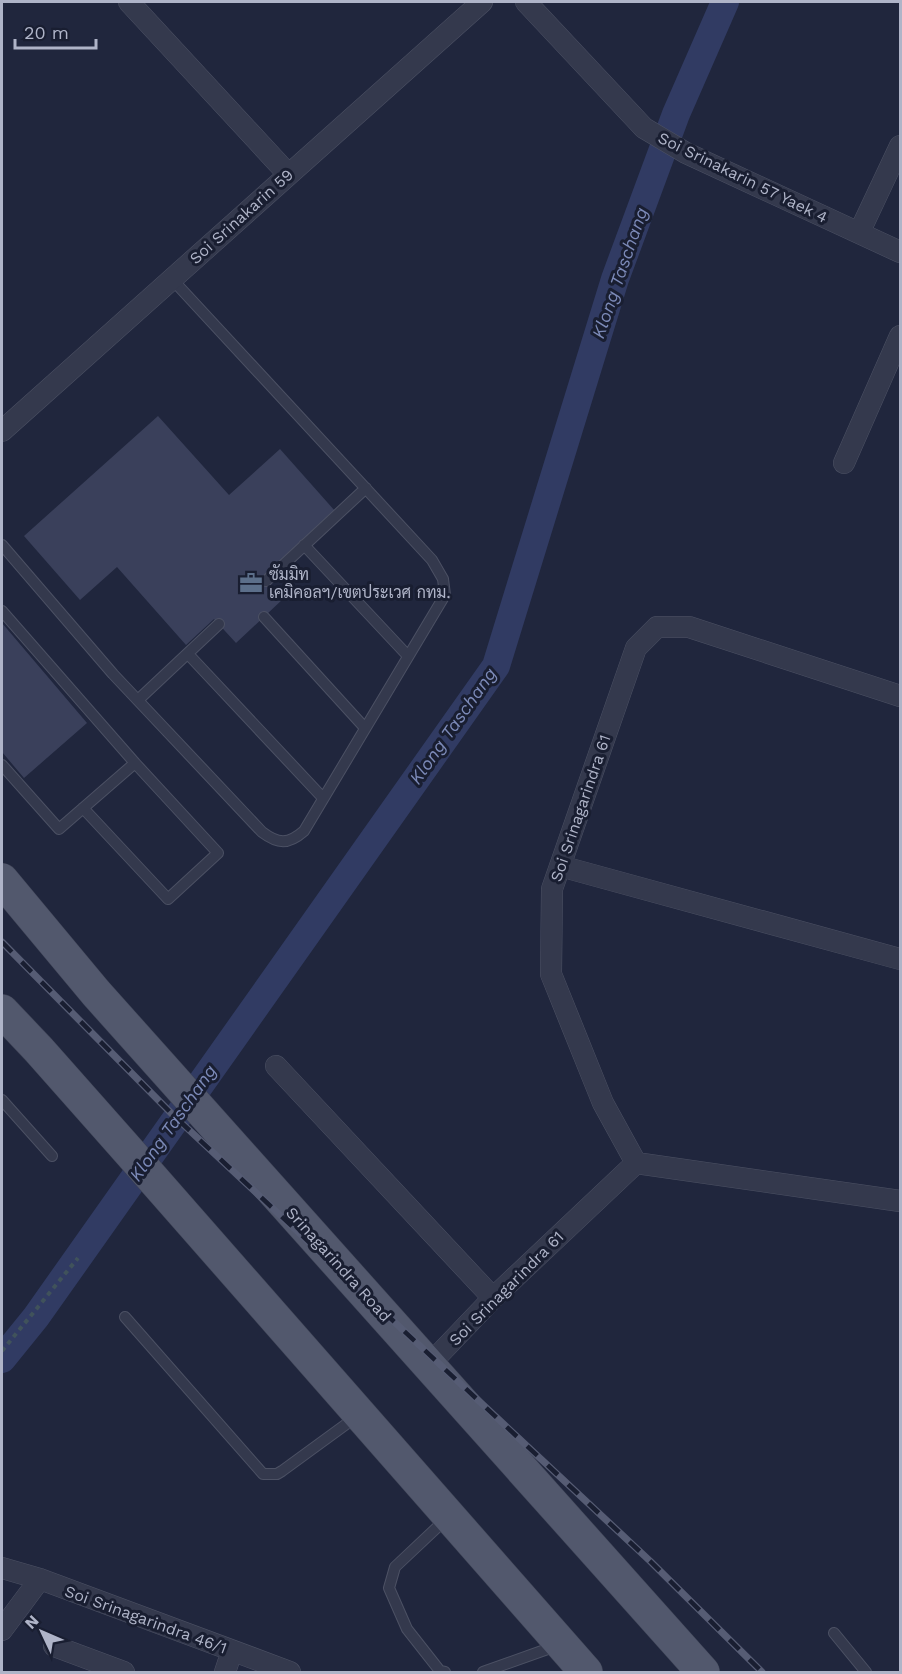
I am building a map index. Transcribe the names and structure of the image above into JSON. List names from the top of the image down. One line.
{"streets":{"main road":["Srinagarindra Road"],"street":["Soi Srinakarin 57 Yaek 4","Soi Srinakarin 59","Soi Srinagarindra 61","Soi Srinagarindra 46/1"]},"crossings":[["Soi Srinagarindra 61","Srinagarindra Road"]],"water":["Klong Taschang"],"places":{"office":["ซัมมิท เคมิคอลฯ/เขตประเวศ กทม."]},"scale_bar":"20 m","north":"top left"}
